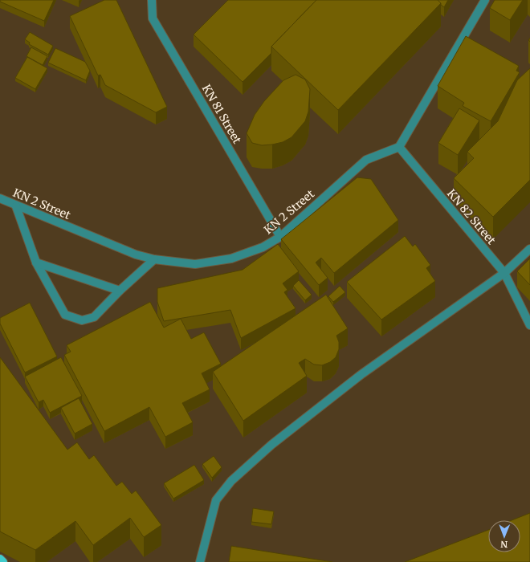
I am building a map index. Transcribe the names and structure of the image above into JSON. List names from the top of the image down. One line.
{"streets":{"street":["KN 81 Street","KN 2 Street","KN 82 Street"]},"crossings":[["KN 81 Street","KN 2 Street"],["KN 2 Street","KN 82 Street"]],"north":"bottom"}
